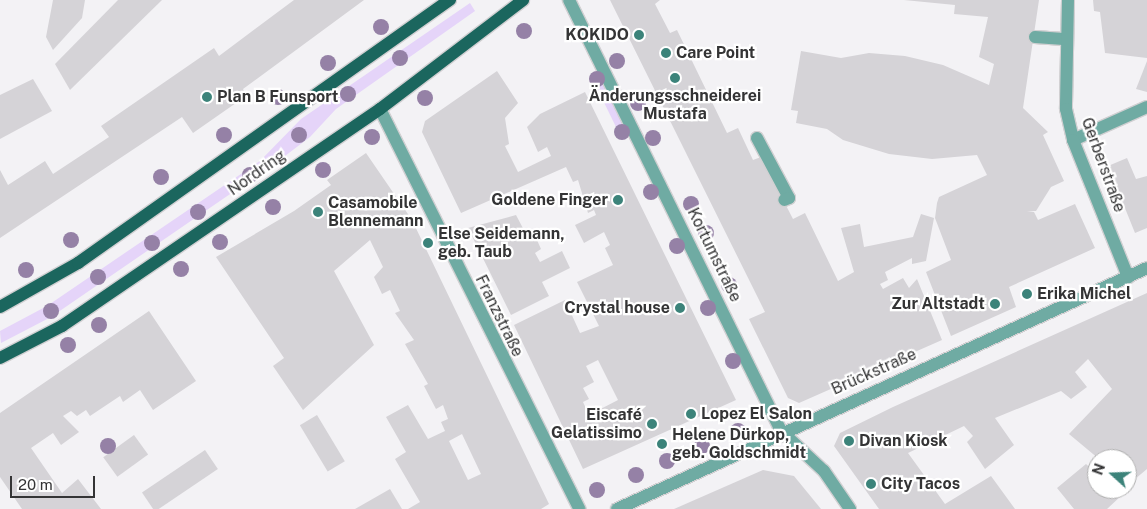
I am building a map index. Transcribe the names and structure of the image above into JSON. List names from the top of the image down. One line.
{"streets":{"main road":["Nordring"],"street":["Gerberstraße","Kortumstraße","Franzstraße","Brückstraße"]},"crossings":[["Gerberstraße","Brückstraße"],["Nordring","Franzstraße"],["Kortumstraße","Brückstraße"]],"places":["KOKIDO","Care Point","Änderungsschneiderei Mustafa","Plan B Funsport","Goldene Finger","Casamobile Blennemann","Else Seidemann, geb. Taub","Erika Michel","Zur Altstadt","Crystal house","Lopez El Salon","Eiscafé Gelatissimo","Divan Kiosk","Helene Dürkop, geb. Goldschmidt","City Tacos"],"scale_bar":"20 m","north":"left"}
